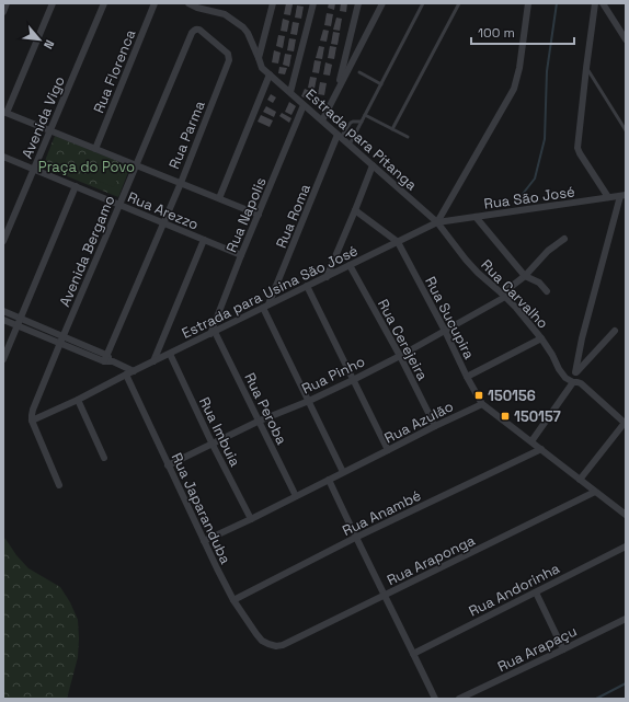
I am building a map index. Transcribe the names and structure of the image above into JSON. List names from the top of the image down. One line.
{"streets":{"street":["Rua Florenca","Avenida Vigo","Rua Parma","Estrada para Pitanga","Rua São José","Rua Arezzo","Rua Napolis","Rua Roma","Avenida Bergamo","Estrada para Usina São José","Rua Carvalho","Rua Sucupira","Rua Cerejeira","Rua Pinho","Rua Peroba","Rua Azulão","Rua Imbuia","Rua Japaranduba","Rua Anambé","Rua Araponga","Rua Andorinha","Rua Arapaçu"]},"crossings":[["Avenida Vigo","Rua Arezzo"],["Rua Parma","Rua Arezzo"],["Rua Parma","Avenida Bergamo"],["Estrada para Pitanga","Rua São José"],["Estrada para Pitanga","Rua Napolis"],["Estrada para Pitanga","Rua Roma"],["Estrada para Pitanga","Estrada para Usina São José"],["Estrada para Pitanga","Rua Carvalho"],["Rua São José","Estrada para Usina São José"],["Rua São José","Rua Carvalho"],["Rua Arezzo","Rua Napolis"],["Rua Arezzo","Avenida Bergamo"],["Rua Napolis","Estrada para Usina São José"],["Rua Napolis","Rua Peroba"],["Rua Roma","Estrada para Usina São José"],["Estrada para Usina São José","Rua Carvalho"],["Estrada para Usina São José","Rua Sucupira"],["Estrada para Usina São José","Rua Cerejeira"],["Estrada para Usina São José","Rua Peroba"],["Estrada para Usina São José","Rua Imbuia"],["Rua Carvalho","Rua Pinho"],["Rua Sucupira","Rua Pinho"],["Rua Sucupira","Rua Azulão"],["Rua Cerejeira","Rua Pinho"],["Rua Cerejeira","Rua Azulão"],["Rua Pinho","Rua Peroba"],["Rua Pinho","Rua Imbuia"],["Rua Pinho","Rua Japaranduba"],["Rua Peroba","Rua Azulão"],["Rua Azulão","Rua Imbuia"],["Rua Azulão","Rua Japaranduba"],["Rua Japaranduba","Rua Anambé"],["Rua Japaranduba","Rua Araponga"]],"parks":["Praça do Povo"],"places":{"transit":["150156","150157"]},"scale_bar":"100 m","north":"bottom right"}
